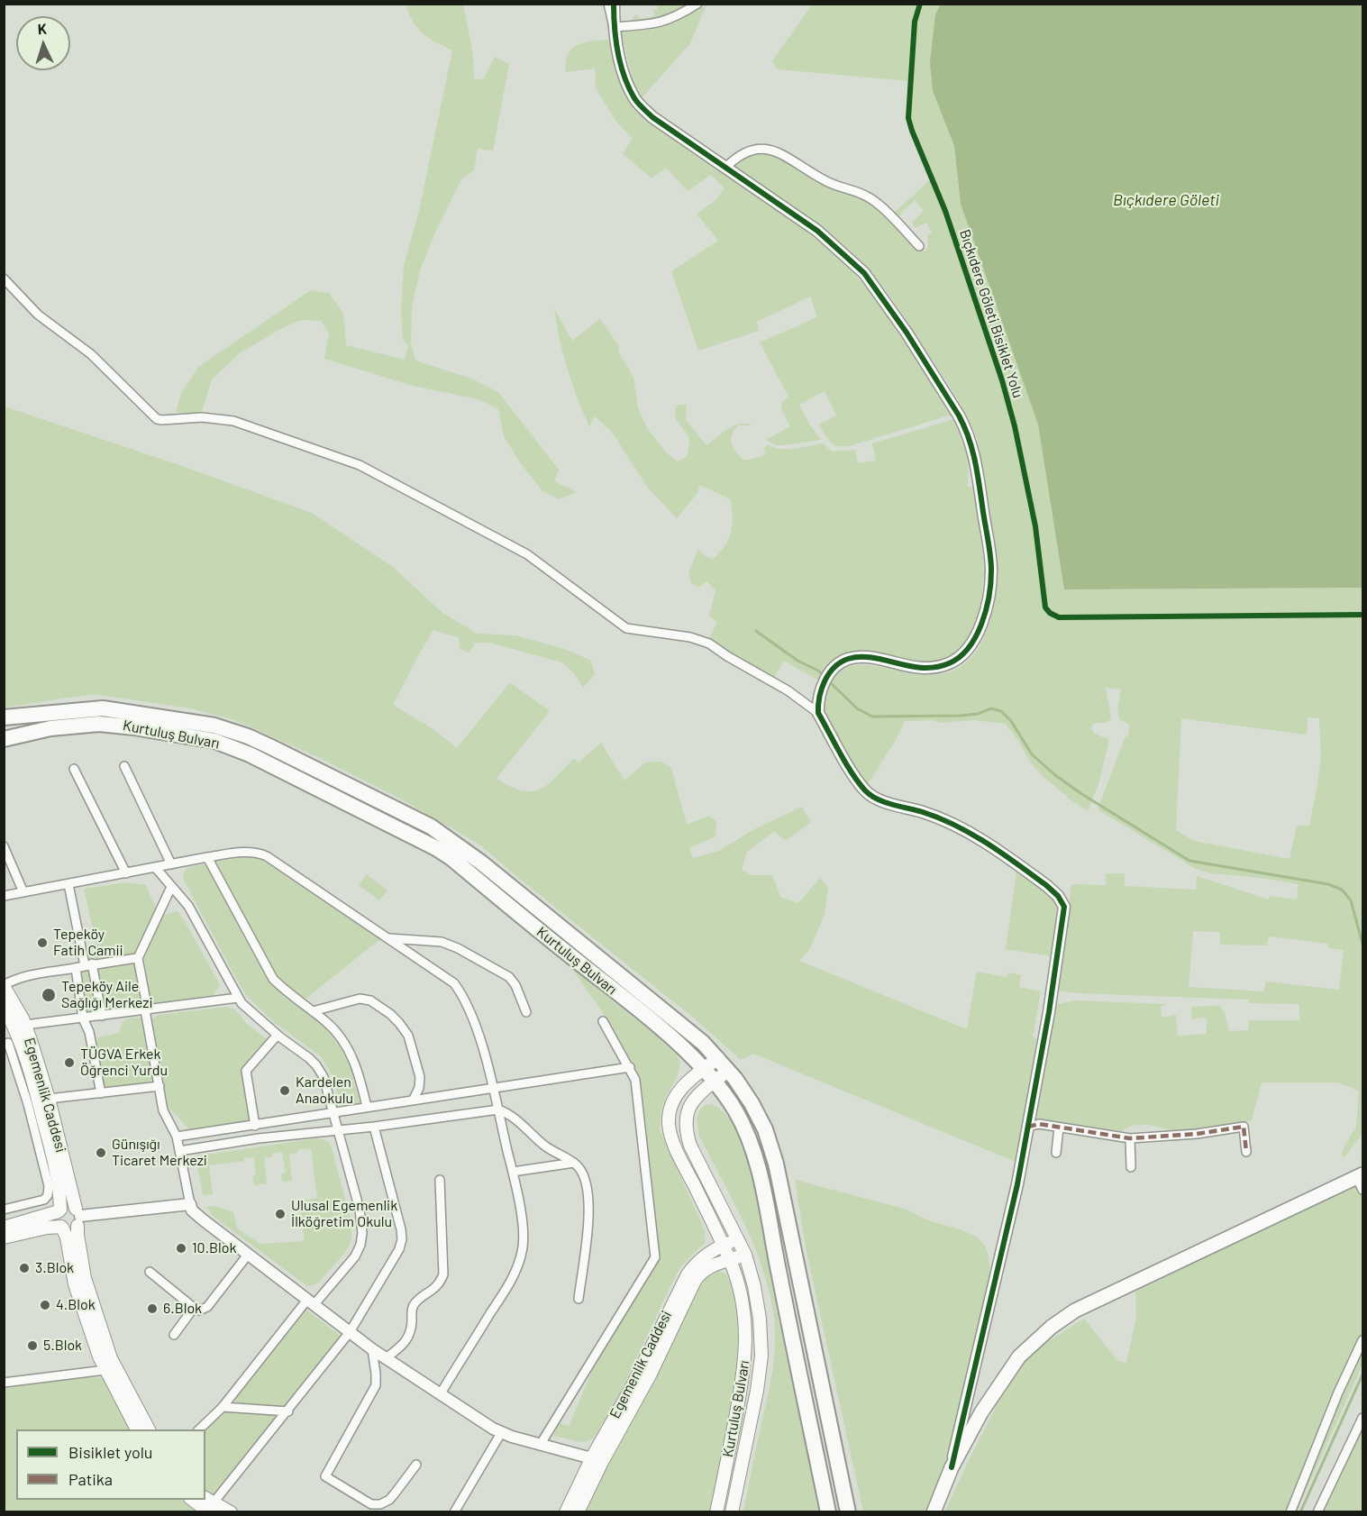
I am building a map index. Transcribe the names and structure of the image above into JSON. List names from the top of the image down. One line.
{"streets":{"highway":["Kurtuluş Bulvarı"],"main road":["Egemenlik Caddesi"],"cycle path":["Bıçkıdere Göleti Bisiklet Yolu"]},"crossings":[["Kurtuluş Bulvarı","Egemenlik Caddesi"]],"water":["Bıçkıdere Göleti"],"places":["Tepeköy Fatih Camii","Tepeköy Aile Sağlığı Merkezi","TÜGVA Erkek Öğrenci Yurdu","Kardelen Anaokulu","Günışığı Ticaret Merkezi","Ulusal Egemenlik İlköğretim Okulu","10.Blok","3.Blok","4.Blok","6.Blok","5.Blok"],"legend":["Bisiklet yolu","Patika"],"north":"top"}
